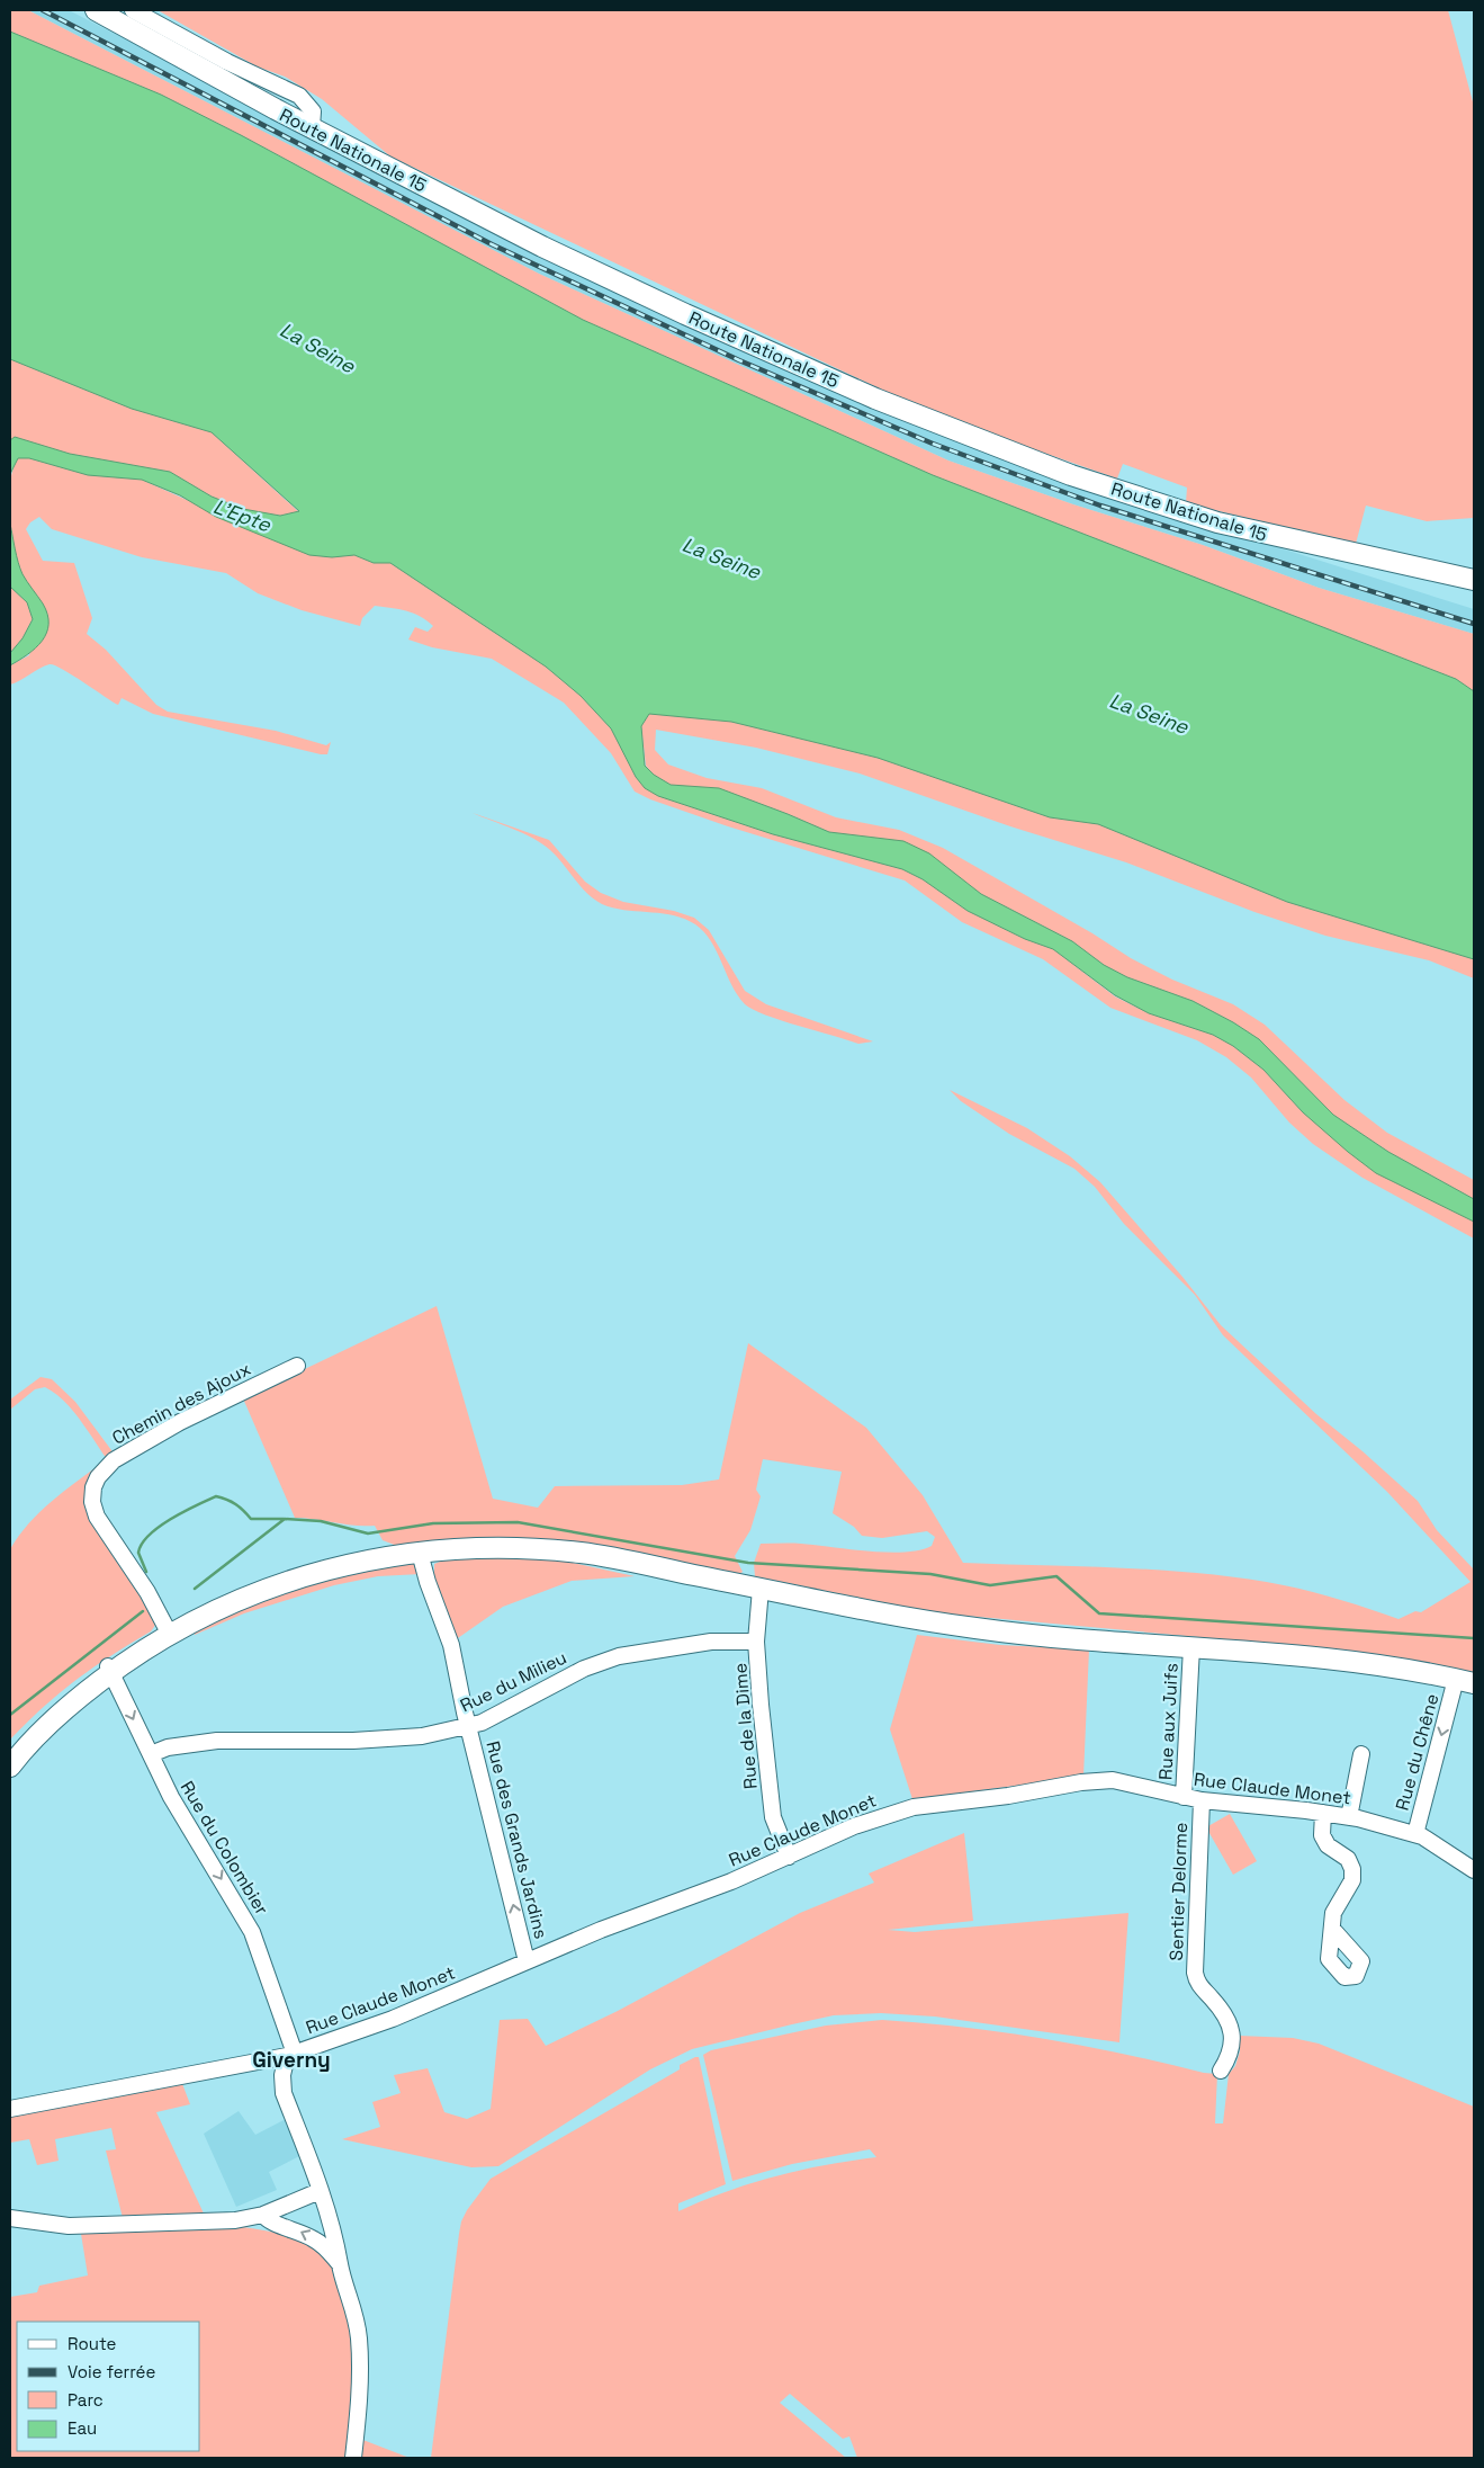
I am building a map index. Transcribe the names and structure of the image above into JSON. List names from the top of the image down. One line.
{"streets":{"main road":["Route Nationale 15"],"street":["Chemin des Ajoux","Rue du Milieu","Rue aux Juifs","Rue de la Dime","Rue du Chêne","Rue Claude Monet","Rue des Grands Jardins","Rue du Colombier","Sentier Delorme"]},"crossings":[["Rue du Milieu","Rue de la Dime"],["Rue du Milieu","Rue des Grands Jardins"],["Rue du Milieu","Rue du Colombier"],["Rue aux Juifs","Rue Claude Monet"],["Rue de la Dime","Rue Claude Monet"],["Rue du Chêne","Rue Claude Monet"],["Rue Claude Monet","Rue des Grands Jardins"],["Rue Claude Monet","Rue du Colombier"],["Rue Claude Monet","Sentier Delorme"]],"one_way":["Rue des Grands Jardins","Rue du Colombier"],"districts":["Giverny"],"water":["La Seine","L'Epte"],"legend":["Route","Voie ferrée","Parc","Eau"]}
